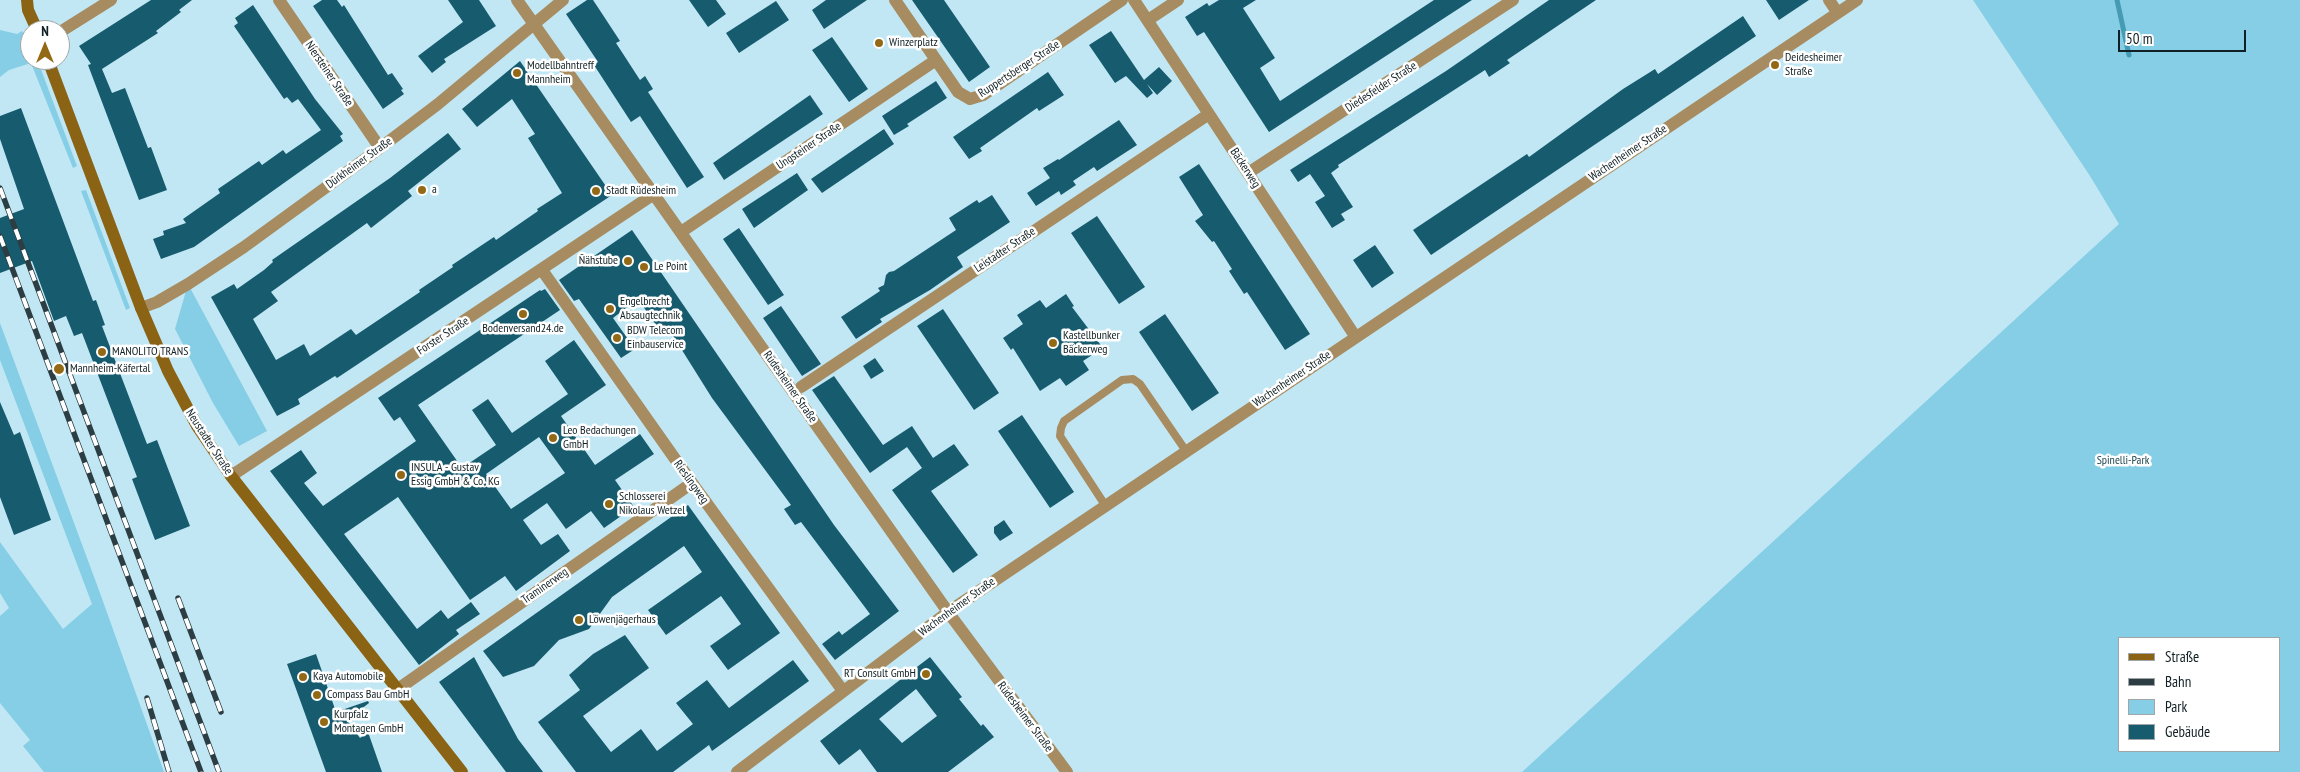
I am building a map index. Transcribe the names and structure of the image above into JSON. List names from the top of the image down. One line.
{"streets":{"main road":["Neustadter Straße"],"street":["Ruppertsberger Straße","Niersteiner Straße","Diedesfelder Straße","Ungsteiner Straße","Wachenheimer Straße","Dürkheimer Straße","Bäckerweg","Leistadter Straße","Forster Straße","Rüdesheimer Straße","Rieslingweg","Traminerweg"]},"crossings":[["Ruppertsberger Straße","Ungsteiner Straße"],["Niersteiner Straße","Dürkheimer Straße"],["Diedesfelder Straße","Bäckerweg"],["Ungsteiner Straße","Rüdesheimer Straße"],["Wachenheimer Straße","Bäckerweg"],["Wachenheimer Straße","Rüdesheimer Straße"],["Wachenheimer Straße","Rieslingweg"],["Dürkheimer Straße","Rüdesheimer Straße"],["Dürkheimer Straße","Neustadter Straße"],["Bäckerweg","Leistadter Straße"],["Forster Straße","Rüdesheimer Straße"],["Forster Straße","Neustadter Straße"],["Forster Straße","Rieslingweg"],["Neustadter Straße","Traminerweg"],["Rieslingweg","Traminerweg"]],"parks":["Spinelli-Park"],"places":["Winzerplatz","Deidesheimer Straße","Modellbahntreff Mannheim","a","Stadt Rüdesheim","Ñähstube","Le Point","Engelbrecht Absaugtechnik","Bodenversand24.de","BDW Telecom Einbauservice","Kastellbunker Bäckerweg","MANOLITO TRANS","Mannheim-Käfertal","Leo Bedachungen GmbH","INSULA - Gustav Essig GmbH & Co. KG","Schlosserei Nikolaus Wetzel","Löwenjägerhaus","RT Consult GmbH","Kaya Automobile","Compass Bau GmbH","Kurpfalz Montagen GmbH"],"legend":["Straße","Bahn","Park","Gebäude"],"scale_bar":"50 m","north":"top"}
